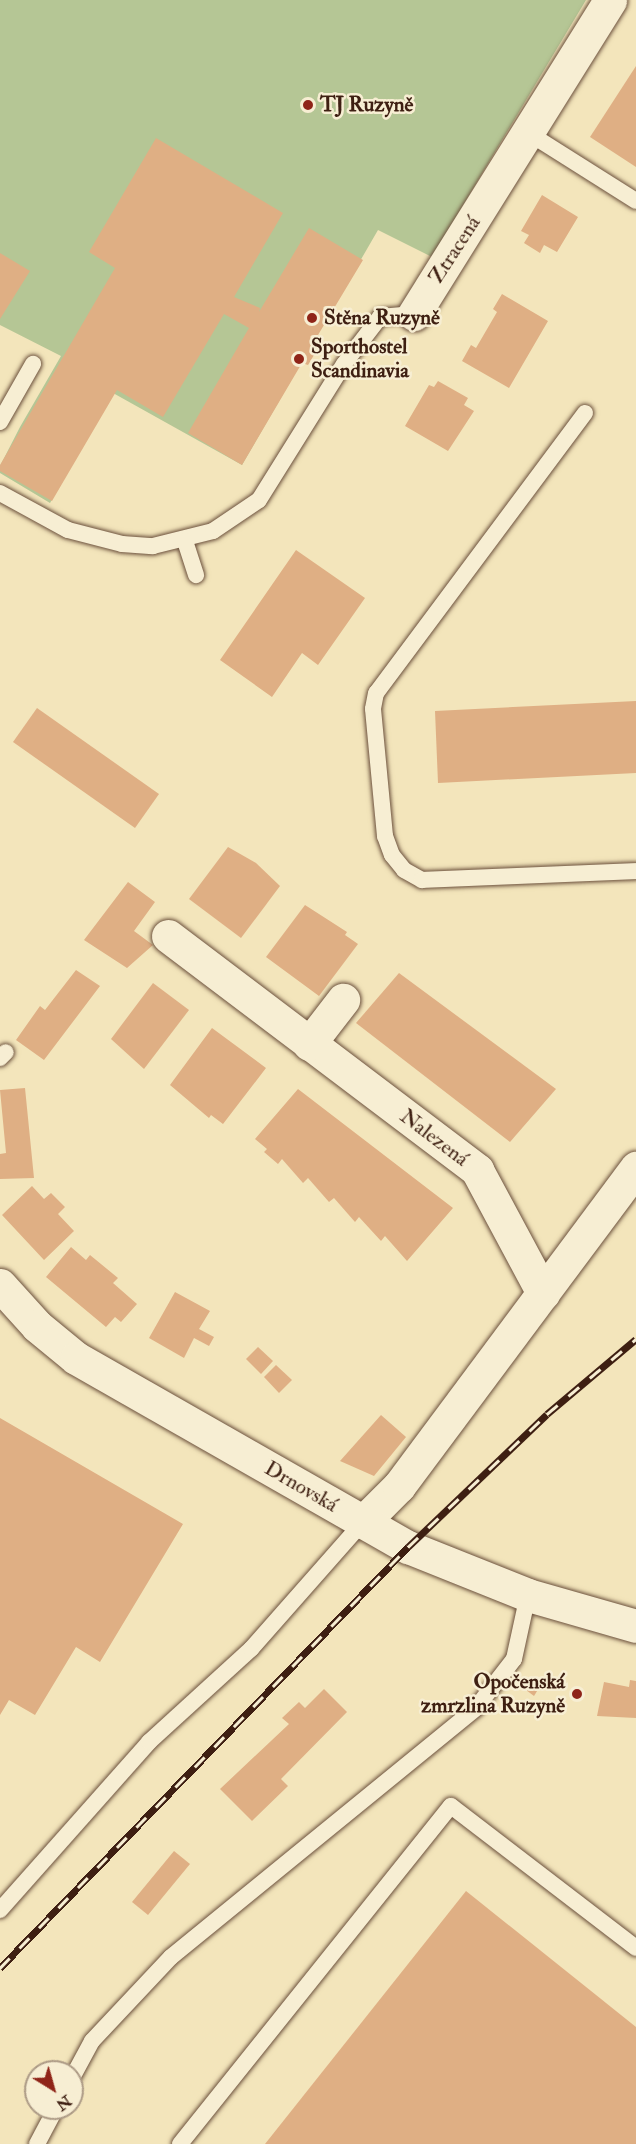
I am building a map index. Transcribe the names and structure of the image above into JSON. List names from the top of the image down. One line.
{"streets":{"street":["Ztracená","Nalezená","Drnovská"]},"places":["TJ Ruzyně","Stěna Ruzyně","Sporthostel Scandinavia","Opočenská zmrzlina Ruzyně"],"north":"bottom right"}
